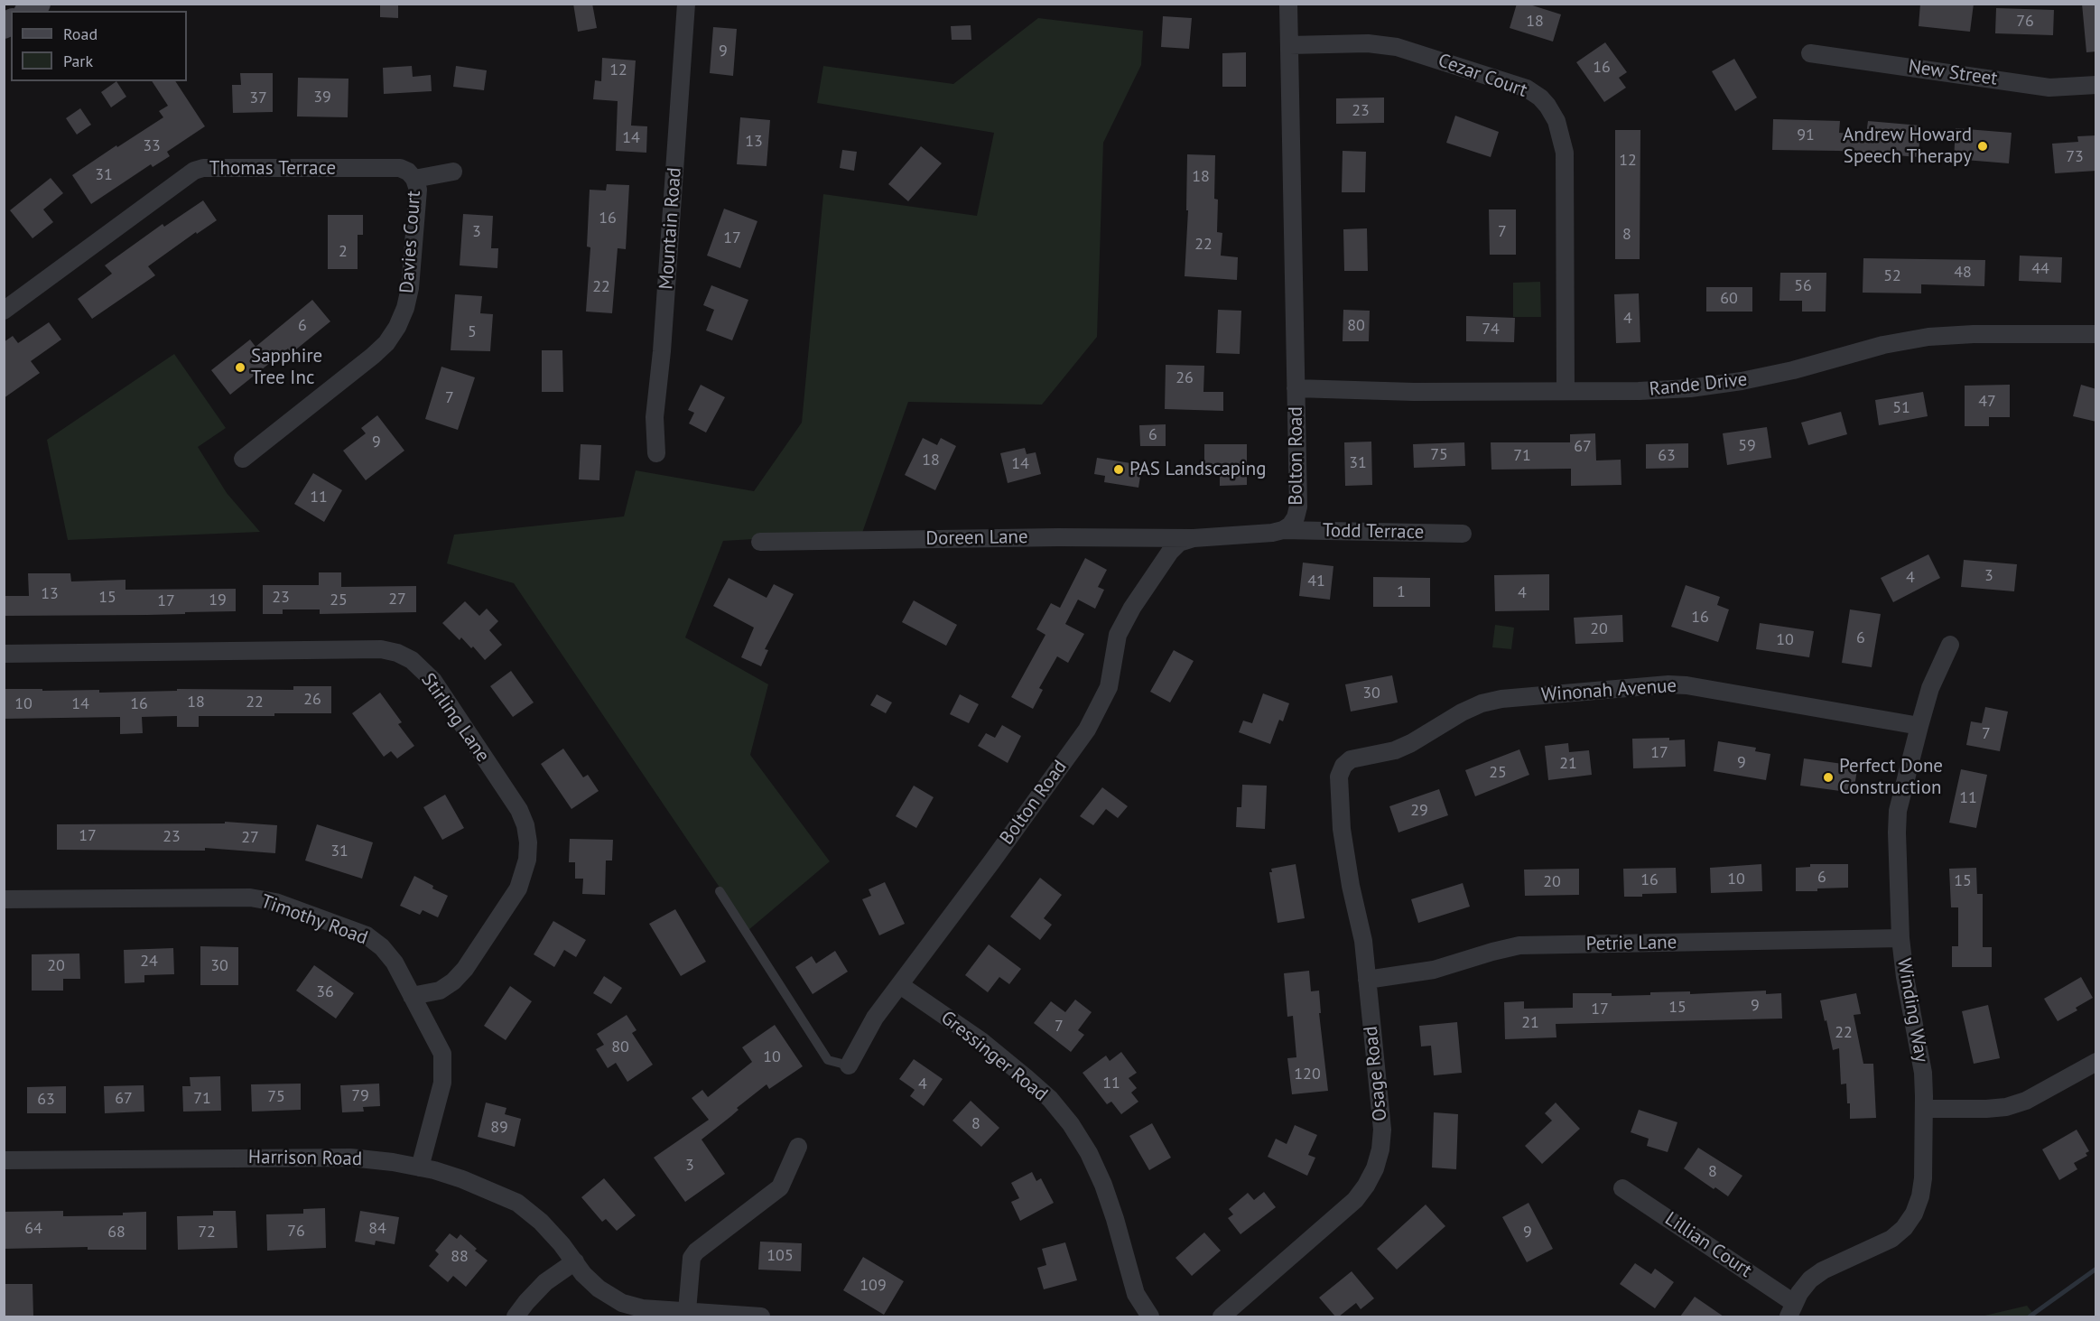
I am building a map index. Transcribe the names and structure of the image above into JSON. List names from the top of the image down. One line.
{"streets":{"street":["New Street","Cezar Court","Thomas Terrace","Mountain Road","Davies Court","Rande Drive","Bolton Road","Todd Terrace","Doreen Lane","Winonah Avenue","Stirling Lane","Timothy Road","Petrie Lane","Winding Way","Gressinger Road","Osage Road","Harrison Road","Lillian Court"]},"crossings":[["Cezar Court","Rande Drive"],["Cezar Court","Bolton Road"],["Thomas Terrace","Davies Court"],["Rande Drive","Bolton Road"],["Bolton Road","Todd Terrace"],["Bolton Road","Doreen Lane"],["Bolton Road","Gressinger Road"],["Winonah Avenue","Winding Way"],["Winonah Avenue","Osage Road"],["Stirling Lane","Timothy Road"],["Timothy Road","Harrison Road"],["Petrie Lane","Winding Way"],["Petrie Lane","Osage Road"],["Winding Way","Lillian Court"]],"places":["Andrew Howard Speech Therapy","Sapphire Tree Inc","PAS Landscaping","Perfect Done Construction"],"house_numbers":["18","76","9","16","12","39","37","23","91","14","13","33","73","12","31","18","16","3","7","8","17","22","2","44","48","52","56","22","60","4","6","80","74","5","26","7","47","51","6","9","59","67","75","71","63","18","31","14","11","3","4","41","1","4","13","15","23","27","19","25","17","16","20","6","10","30","26","18","22","10","14","16","7","17","9","21","25","11","29","17","23","27","31","6","10","16","15","20","24","20","30","36","9","15","17","21","7","22","80","10","120","11","4","79","75","67","71","63","8","89","3","8","64","84","76","68","72","9","105","88","109"],"legend":["Road","Park"]}
